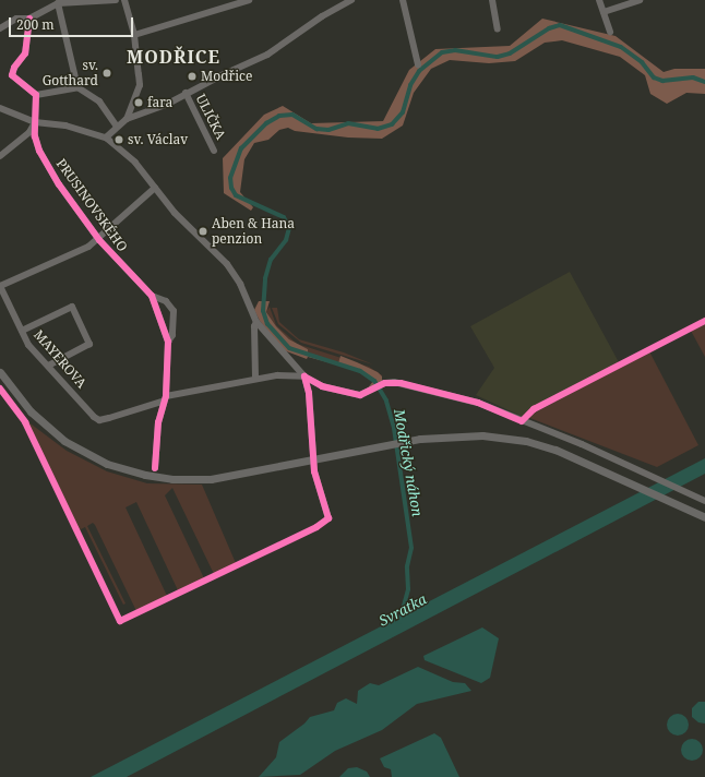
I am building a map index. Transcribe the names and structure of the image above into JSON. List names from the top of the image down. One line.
{"streets":{"street":["ULIČKA","PRUSINOVSKÉHO","MAYEROVA"]},"crossings":[["PRUSINOVSKÉHO","MAYEROVA"]],"districts":["MODŘICE"],"water":["Modřický náhon","Svratka"],"places":["sv. Gotthard","Modřice","fara","sv. Václav","Aben & Hana penzion"],"scale_bar":"200 m"}
